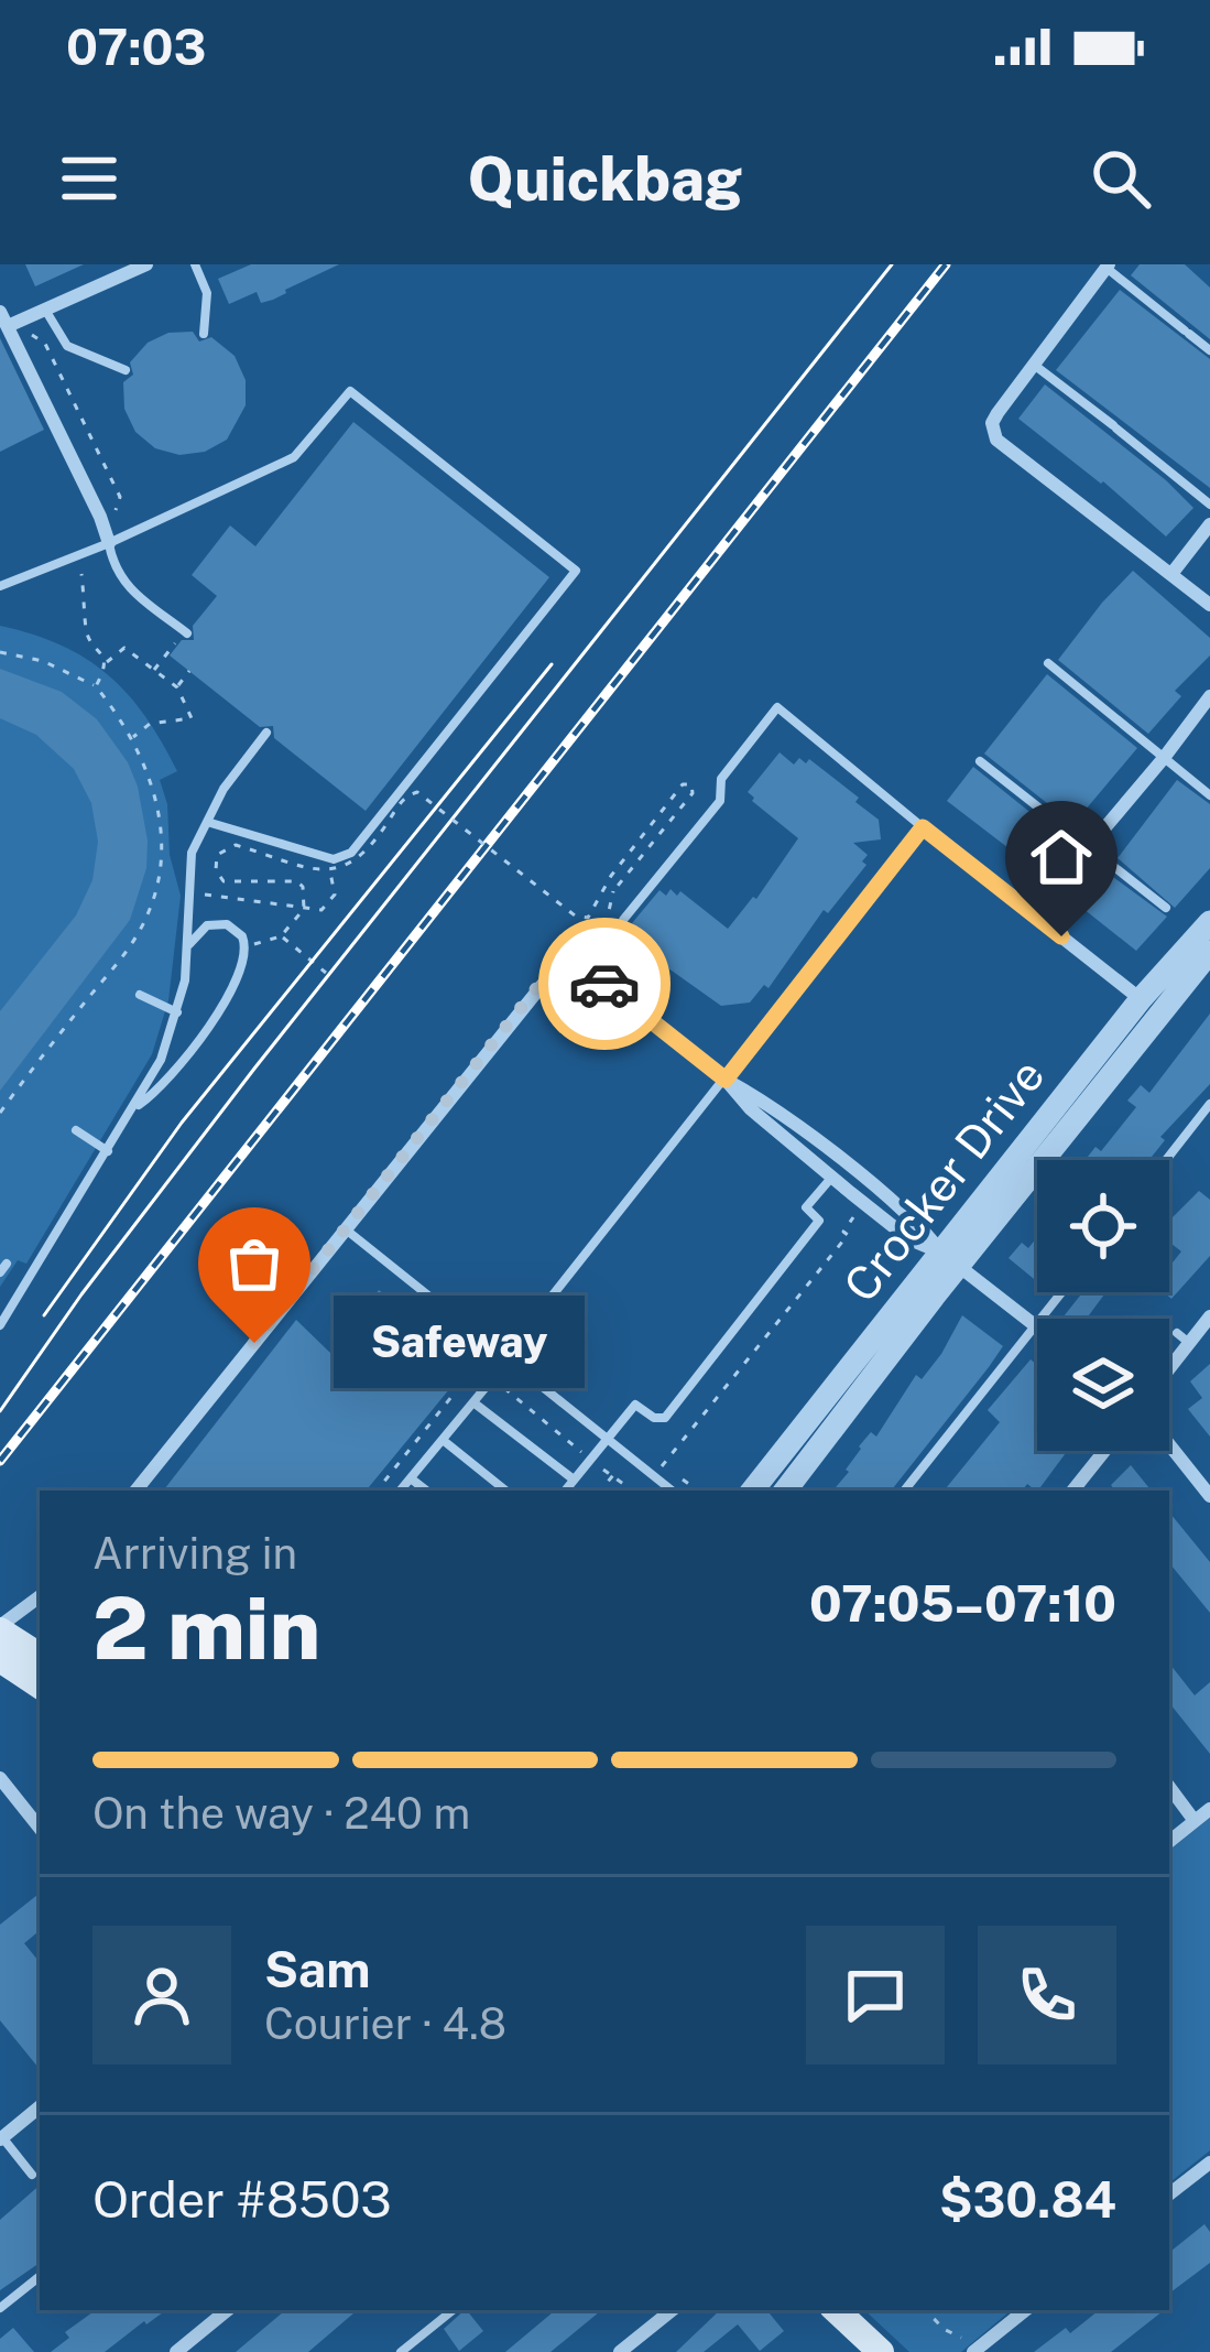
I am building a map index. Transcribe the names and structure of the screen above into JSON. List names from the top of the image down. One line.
{"streets":{"street":["Crocker Drive"]},"places":["Safeway"],"page":{"status":"07:03","header":"Quickbag","bubble":"Safeway","heading":["2 min","Arriving in","07:05–07:10"],"panel":["Sam","Courier · 4.8","Order #8503","$30.84"],"bar":"On the way · 240 m"}}
